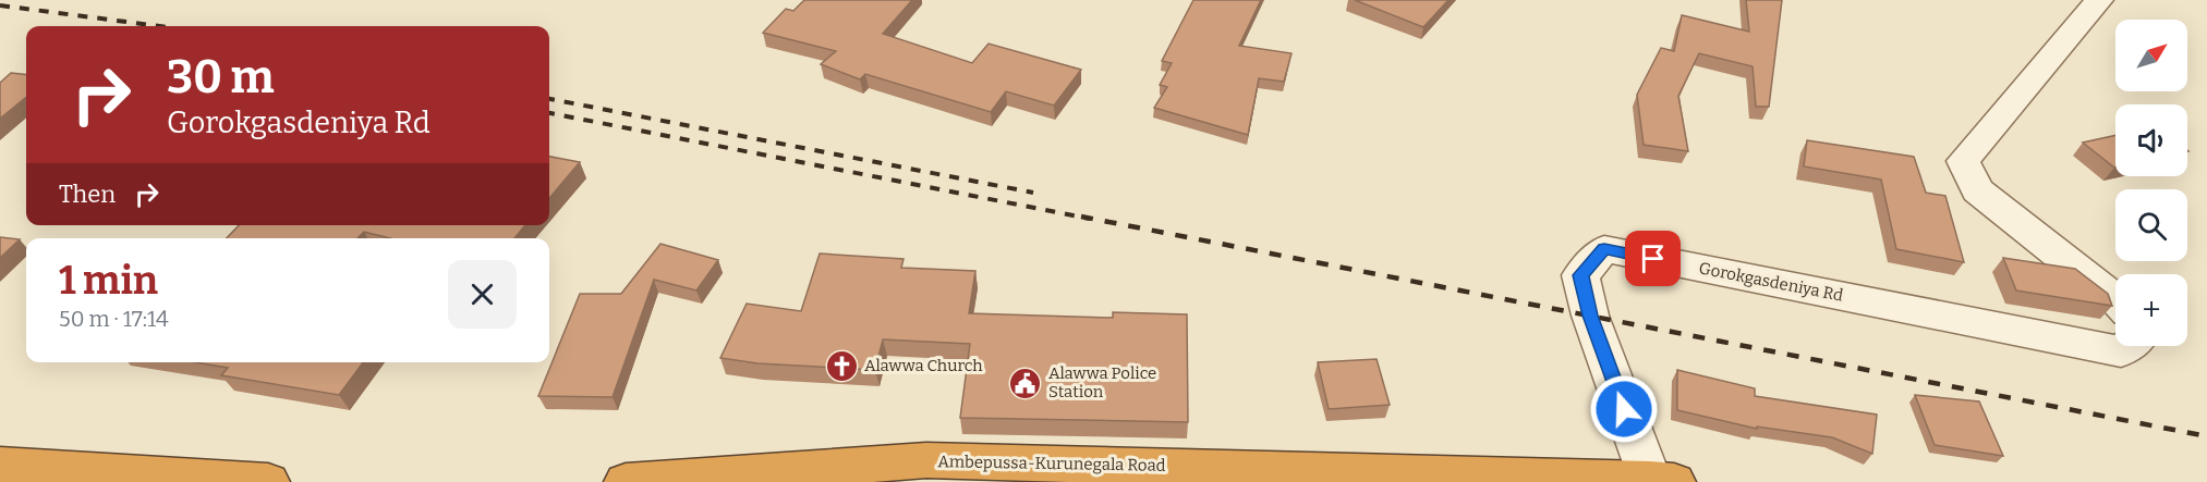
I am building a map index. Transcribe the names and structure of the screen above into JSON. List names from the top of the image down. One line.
{"streets":{"highway":["Ambepussa-Kurunegala Road"],"street":["Gorokgasdeniya Rd"]},"crossings":[["Gorokgasdeniya Rd","Ambepussa-Kurunegala Road"]],"places":{"church":["Alawwa Church"],"public building":["Alawwa Police Station"]},"north":"top right","page":{"map_buttons":"+","turn":["30 m","Gorokgasdeniya Rd"],"then":"Then","heading":["1 min","50 m · 17:14"]}}
